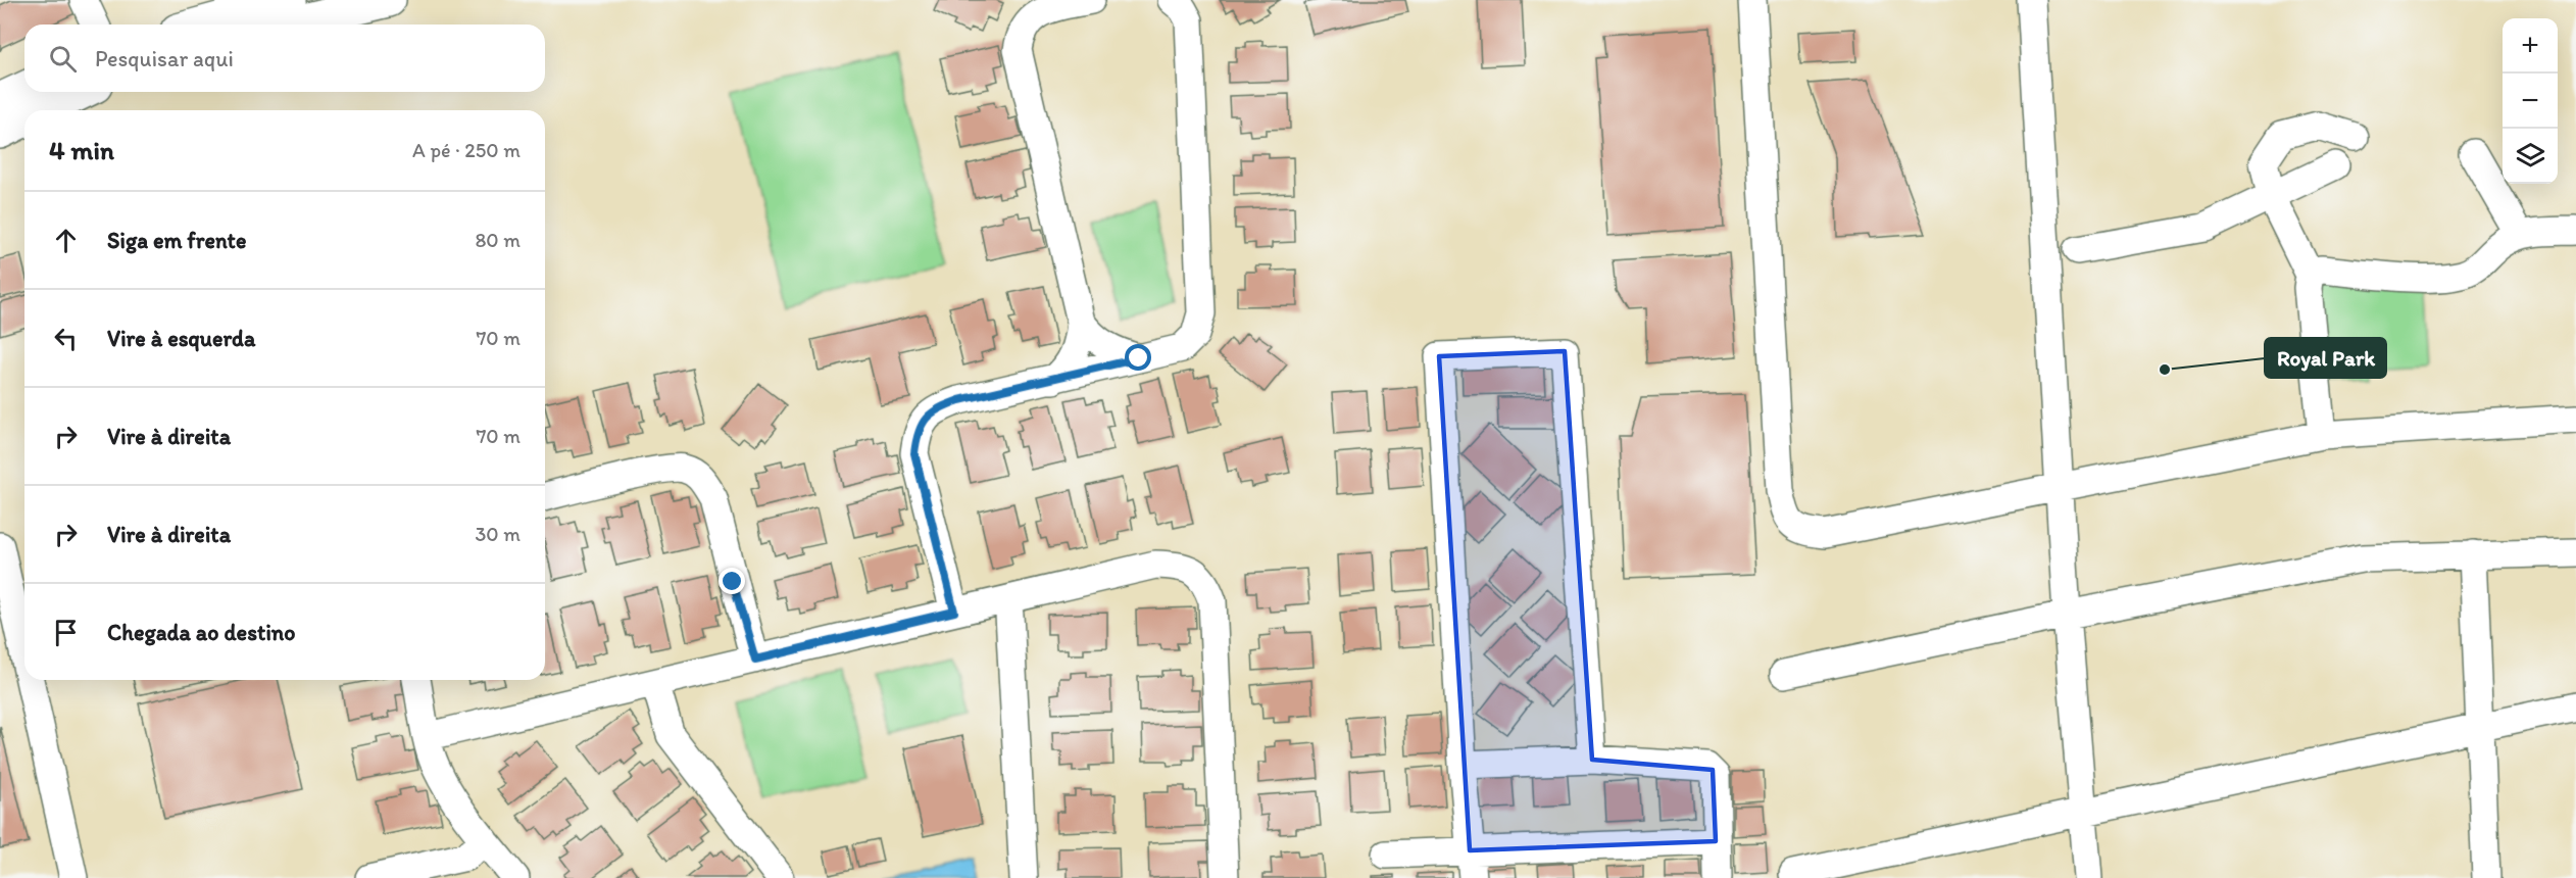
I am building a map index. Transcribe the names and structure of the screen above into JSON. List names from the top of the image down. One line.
{"places":["Royal Park"],"page":{"map_buttons":["+","−"],"search":"Pesquisar aqui","heading":["4 min","A pé · 250 m"],"list":[["Siga em frente","80 m"],["Vire à esquerda","70 m"],["Vire à direita","70 m"],["Vire à direita","30 m"],"Chegada ao destino"]}}
